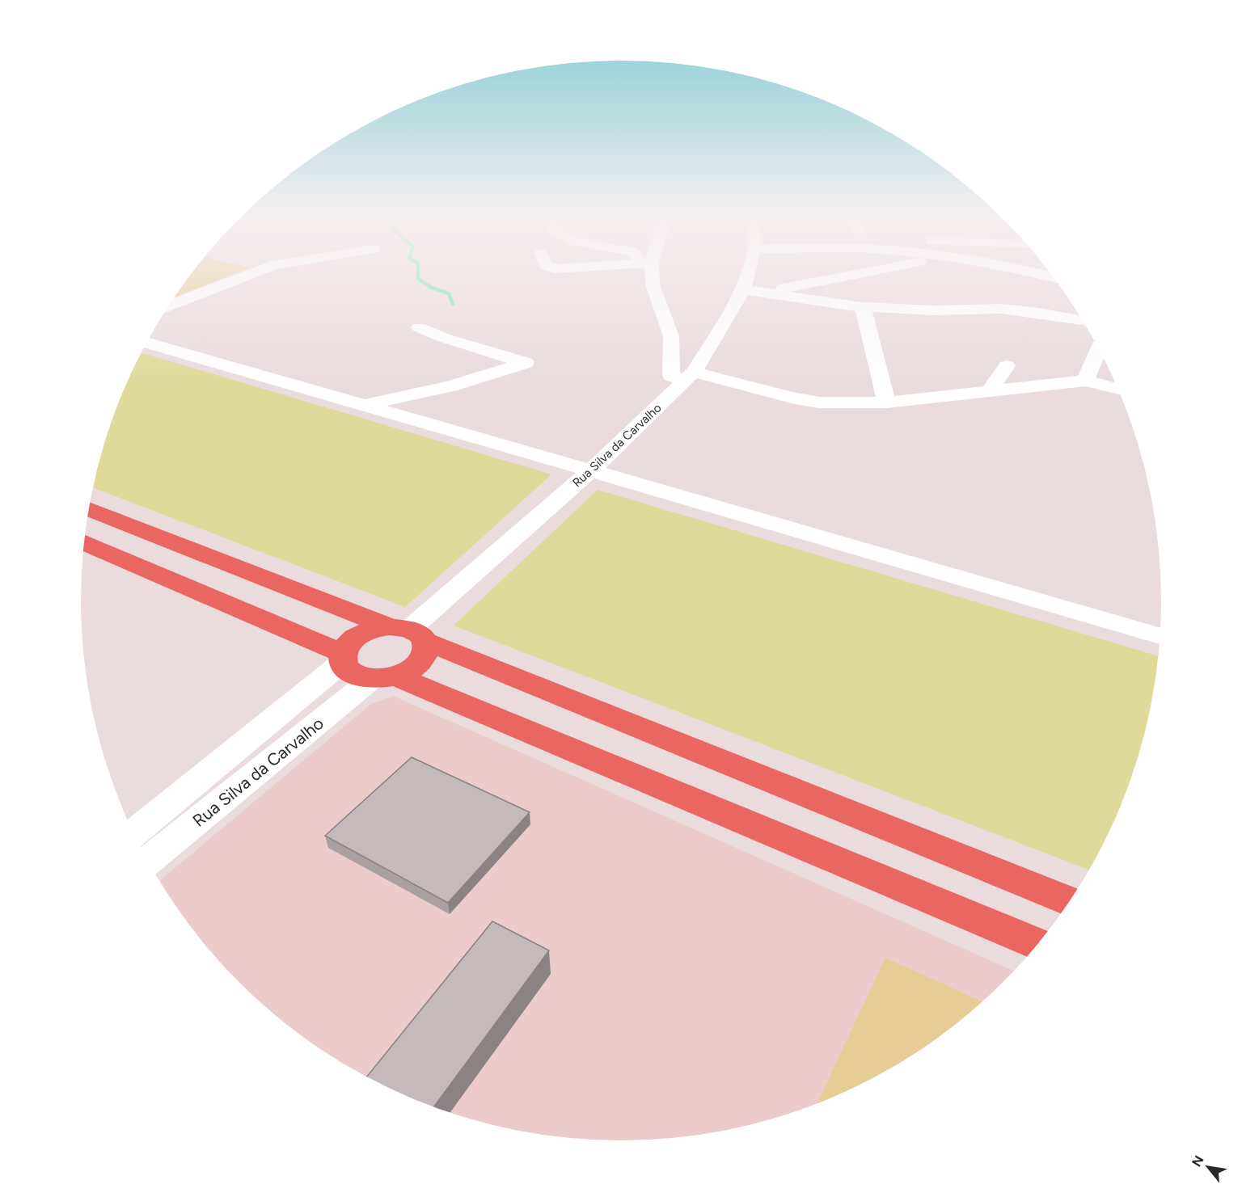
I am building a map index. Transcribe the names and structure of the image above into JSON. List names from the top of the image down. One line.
{"streets":{"street":["Rua Silva da Carvalho"]},"north":"top left"}
